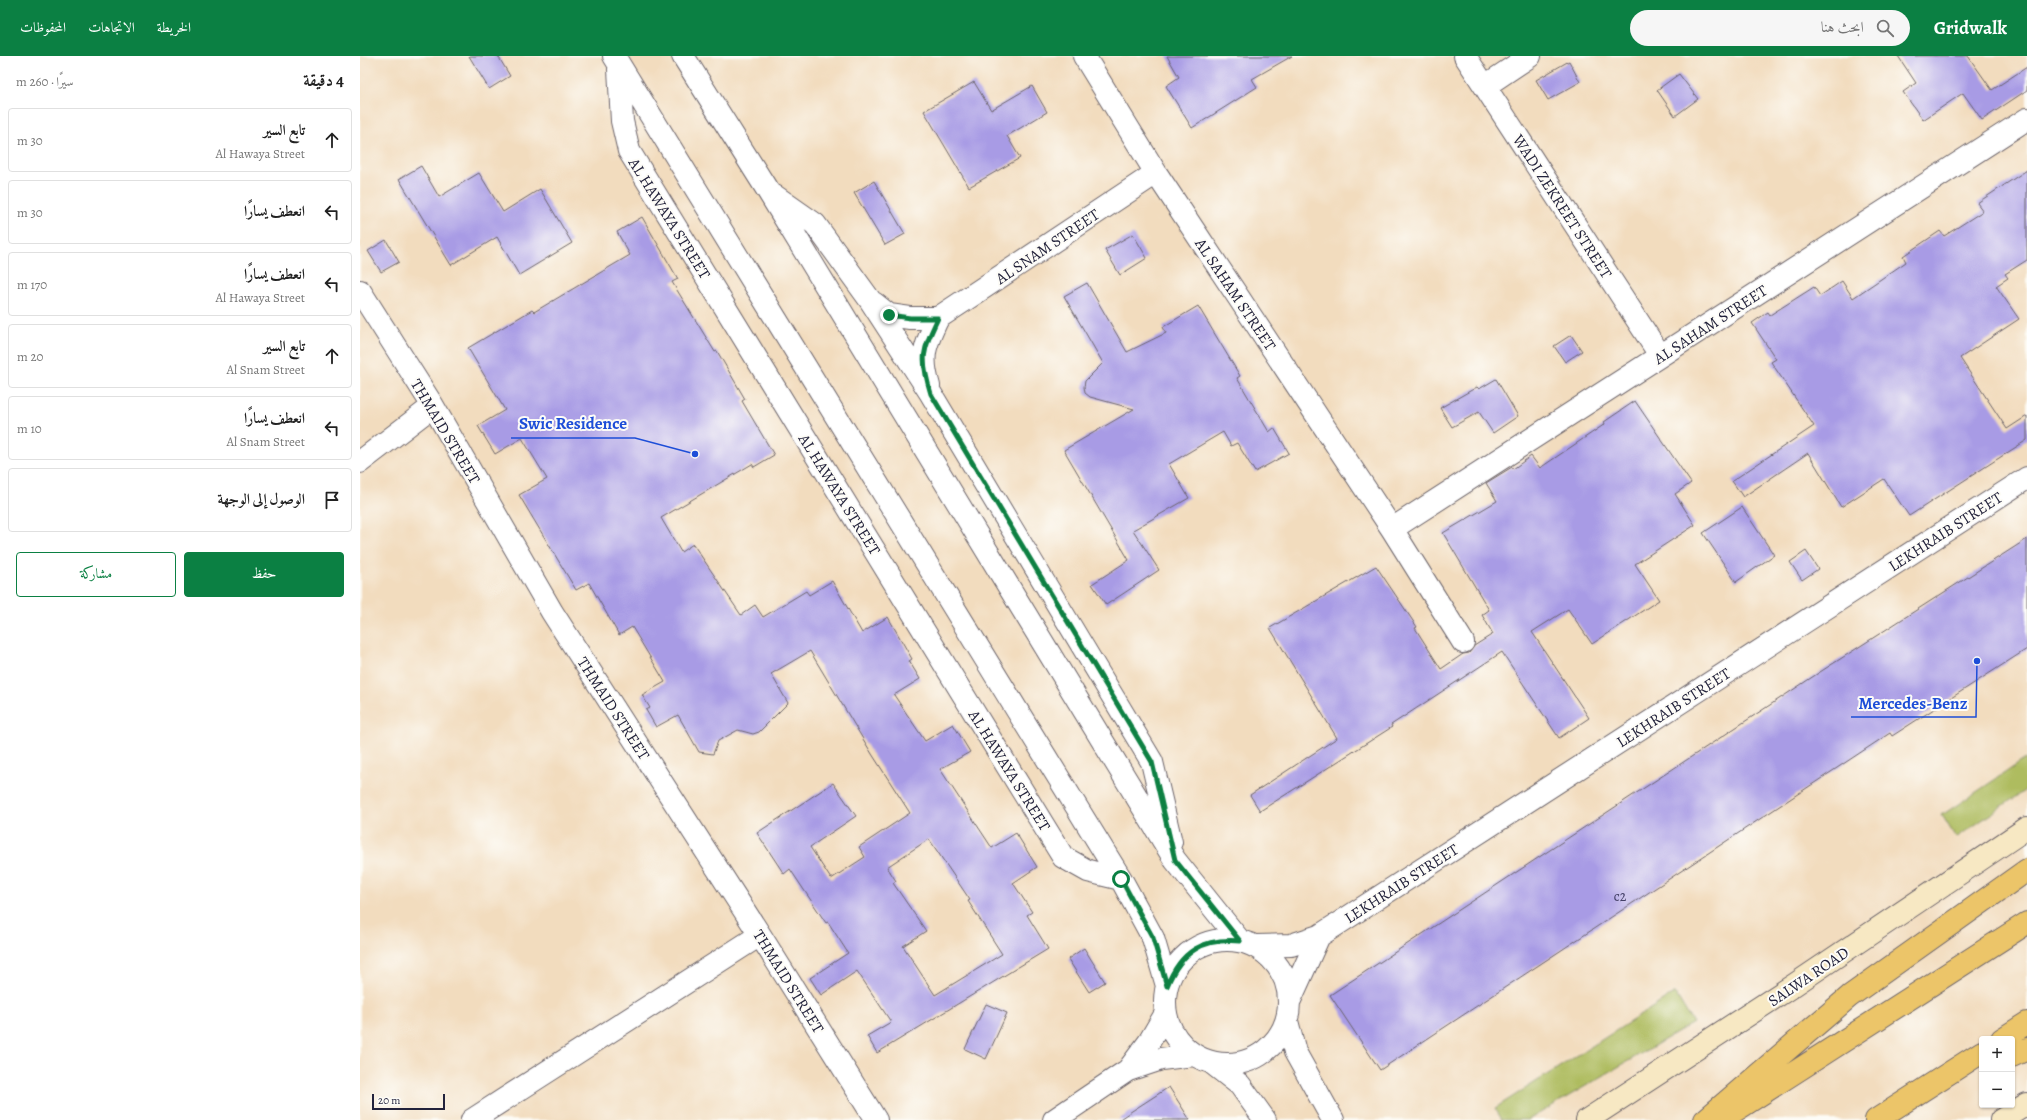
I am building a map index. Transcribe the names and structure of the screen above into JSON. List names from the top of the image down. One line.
{"streets":{"main road":["SALWA ROAD"],"street":["WADI ZEKREET STREET","AL HAWAYA STREET","AL SNAM STREET","AL SAHAM STREET","THMAID STREET","LEKHRAIB STREET"]},"crossings":[["WADI ZEKREET STREET","AL SAHAM STREET"],["AL HAWAYA STREET","LEKHRAIB STREET"],["AL SNAM STREET","AL SAHAM STREET"]],"places":["Swic Residence","Mercedes-Benz"],"house_numbers":["c2"],"scale_bar":"20 m","page":{"header":"Gridwalk","search":"ابحث هنا","nav":["الخريطة","الاتجاهات","المحفوظات"],"heading":["4 دقيقة","سيرًا · 260 m"],"list":[["تابع السير","Al Hawaya Street","30 m"],["انعطف يسارًا","30 m"],["انعطف يسارًا","Al Hawaya Street","170 m"],["تابع السير","Al Snam Street","20 m"],["انعطف يسارًا","Al Snam Street","10 m"],"الوصول إلى الوجهة"],"buttons":["حفظ","مشاركة"],"map_buttons":["+","−"],"scale":"20 m"}}
